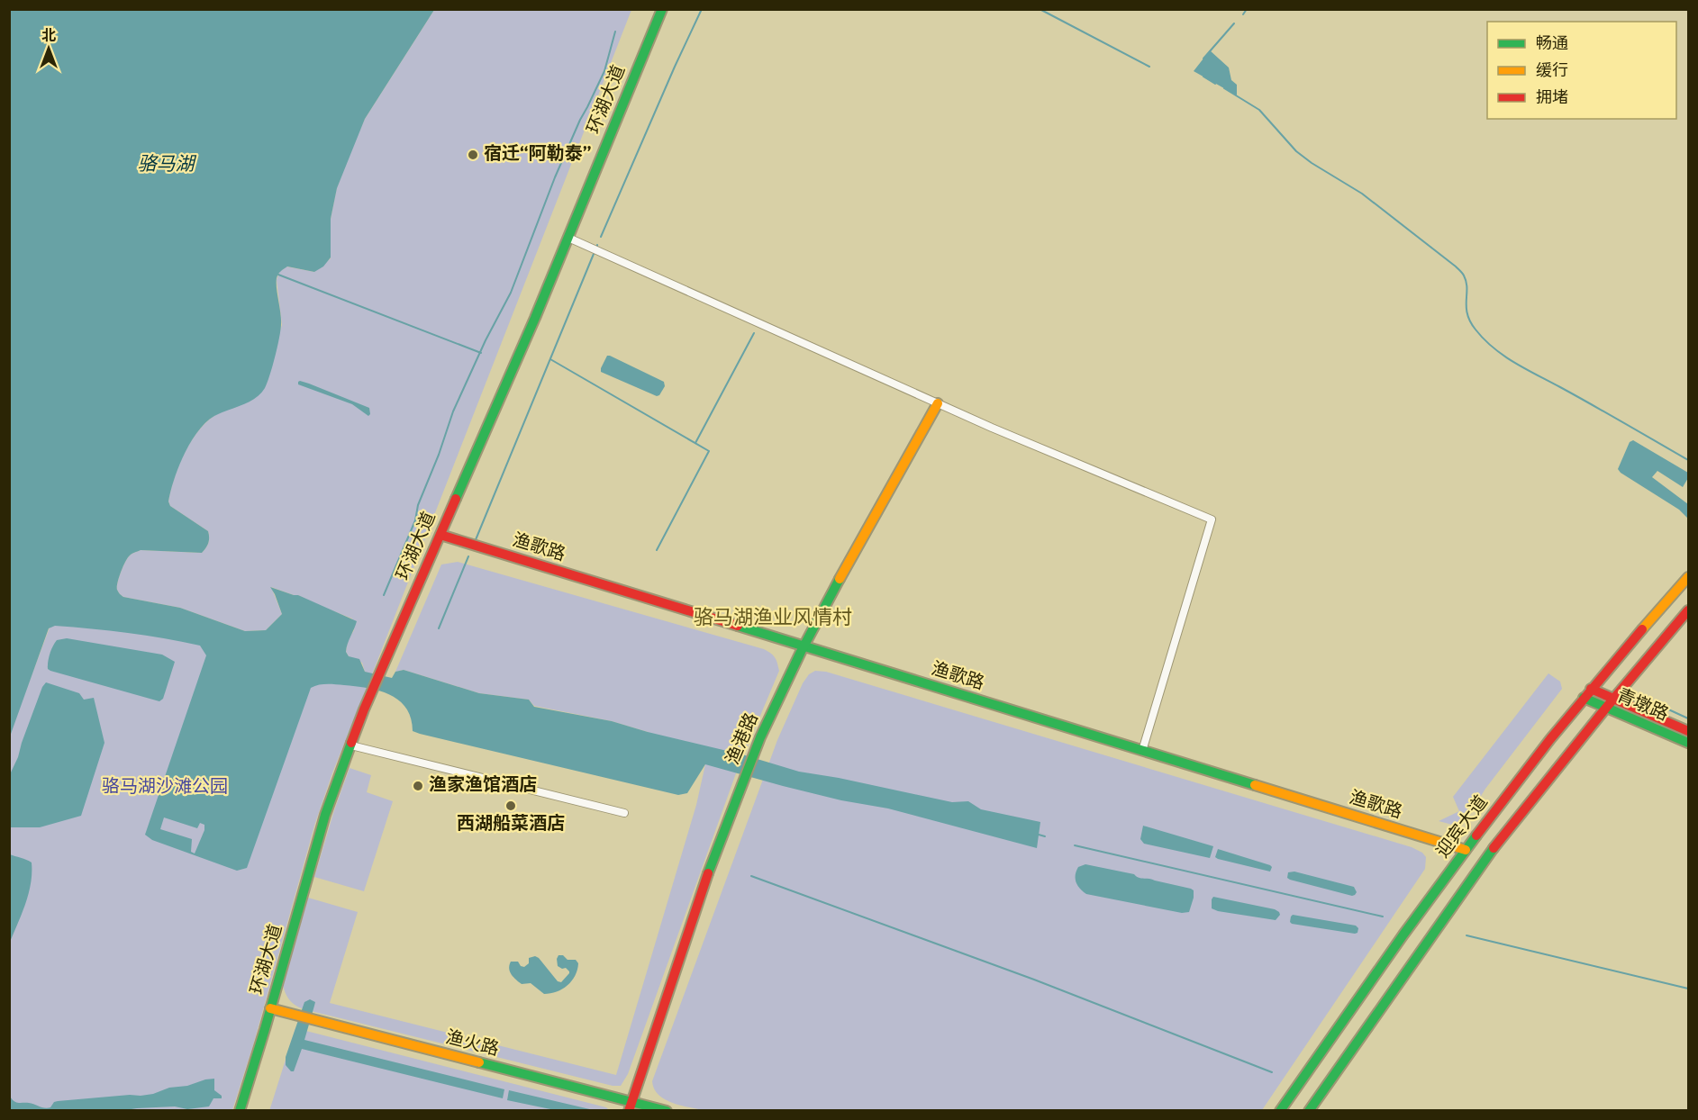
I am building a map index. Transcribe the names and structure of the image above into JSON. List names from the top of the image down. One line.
{"streets":{"main road":["环湖大道","渔歌路","青墩路","渔港路","迎宾大道","渔火路"]},"crossings":[["环湖大道","渔歌路"],["环湖大道","渔火路"],["渔歌路","渔港路"],["渔歌路","迎宾大道"],["青墩路","迎宾大道"],["渔港路","渔火路"]],"districts":["骆马湖渔业风情村"],"water":["骆马湖"],"parks":["骆马湖沙滩公园"],"places":["宿迁“阿勒泰”","渔家渔馆酒店","西湖船菜酒店"],"legend":["畅通","缓行","拥堵"],"north":"top"}
